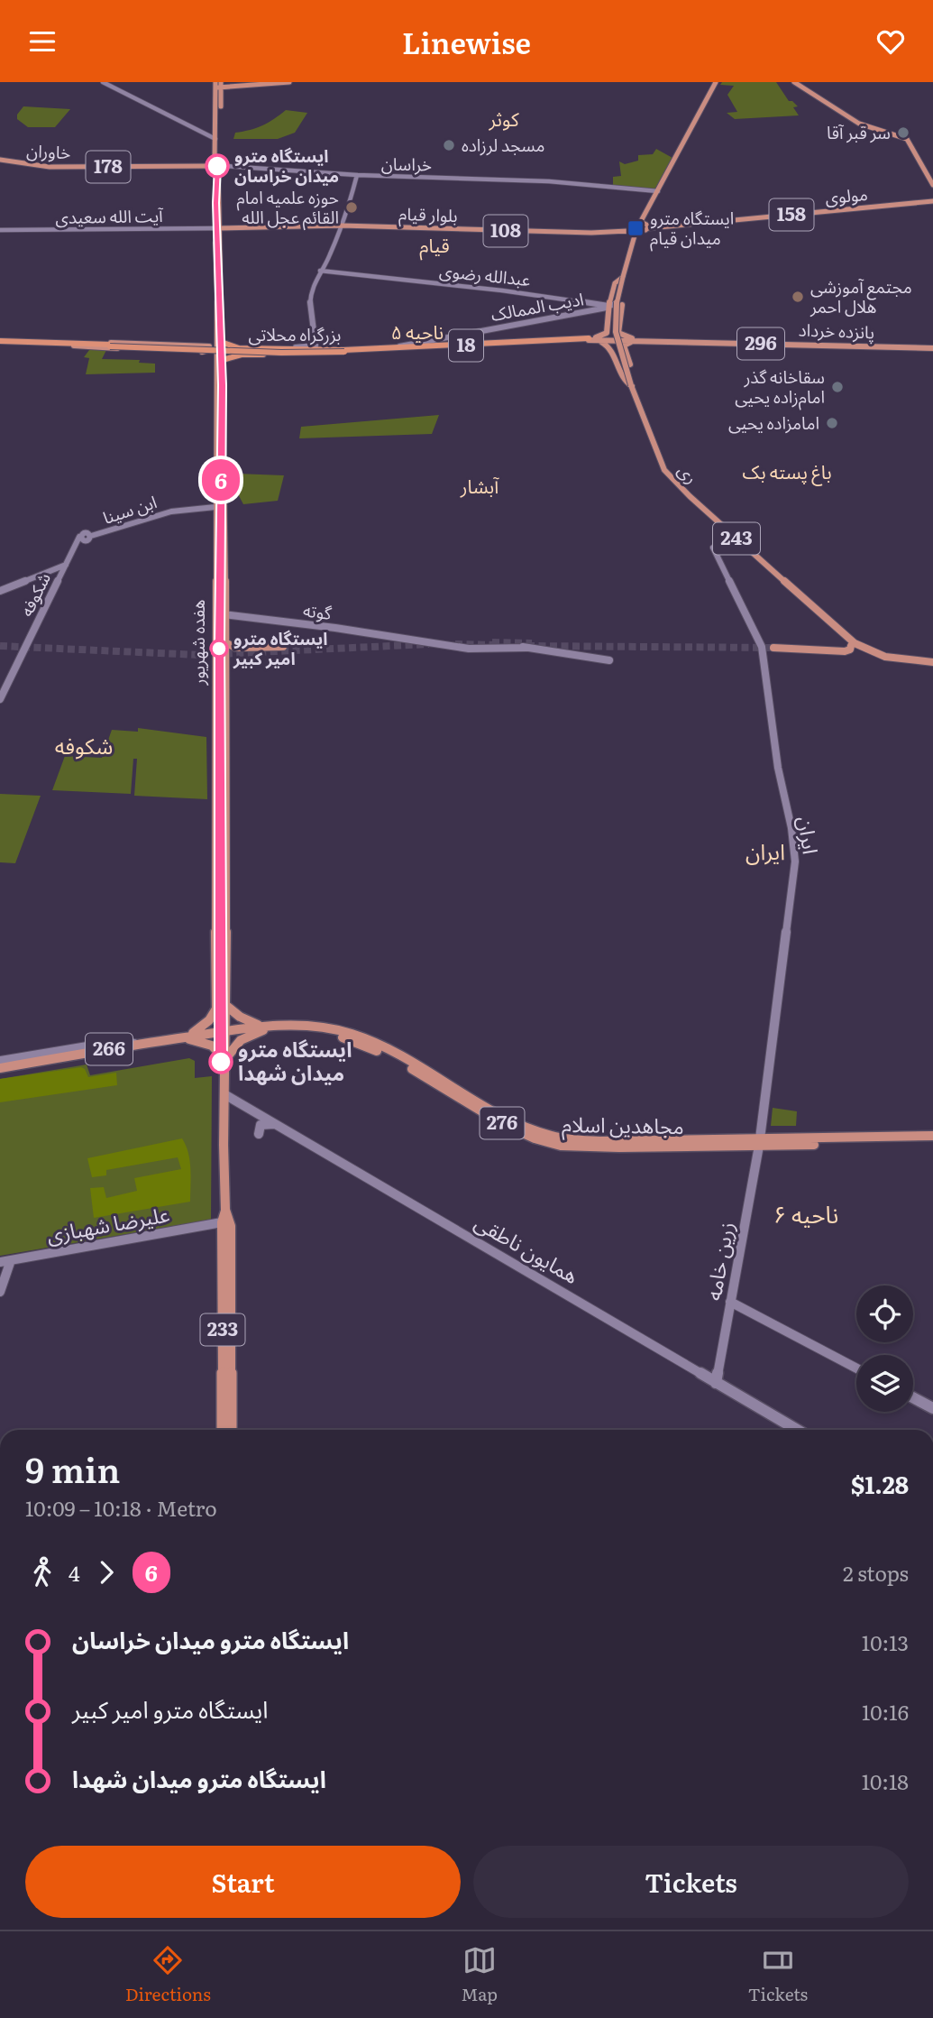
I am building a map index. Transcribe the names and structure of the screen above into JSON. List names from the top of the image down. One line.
{"streets":{"highway":["بزرگراه محلاتی","18"],"main road":["خاوران","خراسان","178","مولوی","بلوار قیام","158","آیت الله سعیدی","108","عبدالله رضوی","ادیب الممالک","پانزده خرداد","296","ری","ابن سینا","243","شکوفه","گوته","هفده شهریور","ایران","266","276","مجاهدین اسلام","علیرضا شهبازی","همایون ناطقی","زرین خامه","233"]},"crossings":[["خاوران","خراسان"],["خاوران","هفده شهریور"],["خراسان","هفده شهریور"],["مولوی","بلوار قیام"],["مولوی","ری"],["بلوار قیام","آیت الله سعیدی"],["بلوار قیام","ری"],["بلوار قیام","هفده شهریور"],["آیت الله سعیدی","هفده شهریور"],["عبدالله رضوی","ادیب الممالک"],["ادیب الممالک","بزرگراه محلاتی"],["پانزده خرداد","بزرگراه محلاتی"],["ابن سینا","شکوفه"],["ابن سینا","هفده شهریور"],["گوته","هفده شهریور"],["هفده شهریور","266"],["هفده شهریور","علیرضا شهبازی"],["هفده شهریور","همایون ناطقی"],["ایران","مجاهدین اسلام"],["ایران","زرین خامه"],["مجاهدین اسلام","زرین خامه"],["همایون ناطقی","زرین خامه"]],"districts":["کوثر","قیام","ناحیه ۵","باغ پسته بک","آبشار","شکوفه","ایران","ناحیه ۶"],"places":{"other":["سر قبر آقا","مسجد لرزاده","ایستگاه مترو میدان خراسان","حوزه علمیه امام القائم عجل الله","مجتمع آموزشی هلال احمر","سقاخانه گذر امام‌زاده یحیی","امامزاده یحیی","ایستگاه مترو امیر کبیر","ایستگاه مترو میدان شهدا"],"transit":["ایستگاه مترو میدان قیام"]},"lines":["metro line 6"],"page":{"header":"Linewise","on_map":"6","heading":["9 min","10:09 – 10:18 · Metro","$1.28"],"legs":["4","6","2 stops"],"list":[{"name":"ایستگاه مترو میدان خراسان","value":"10:13"},{"name":"ایستگاه مترو امیر کبیر","value":"10:16"},{"name":"ایستگاه مترو میدان شهدا","value":"10:18"}],"buttons":["Start","Tickets"],"tabs":["Directions","Map","Tickets"]}}
